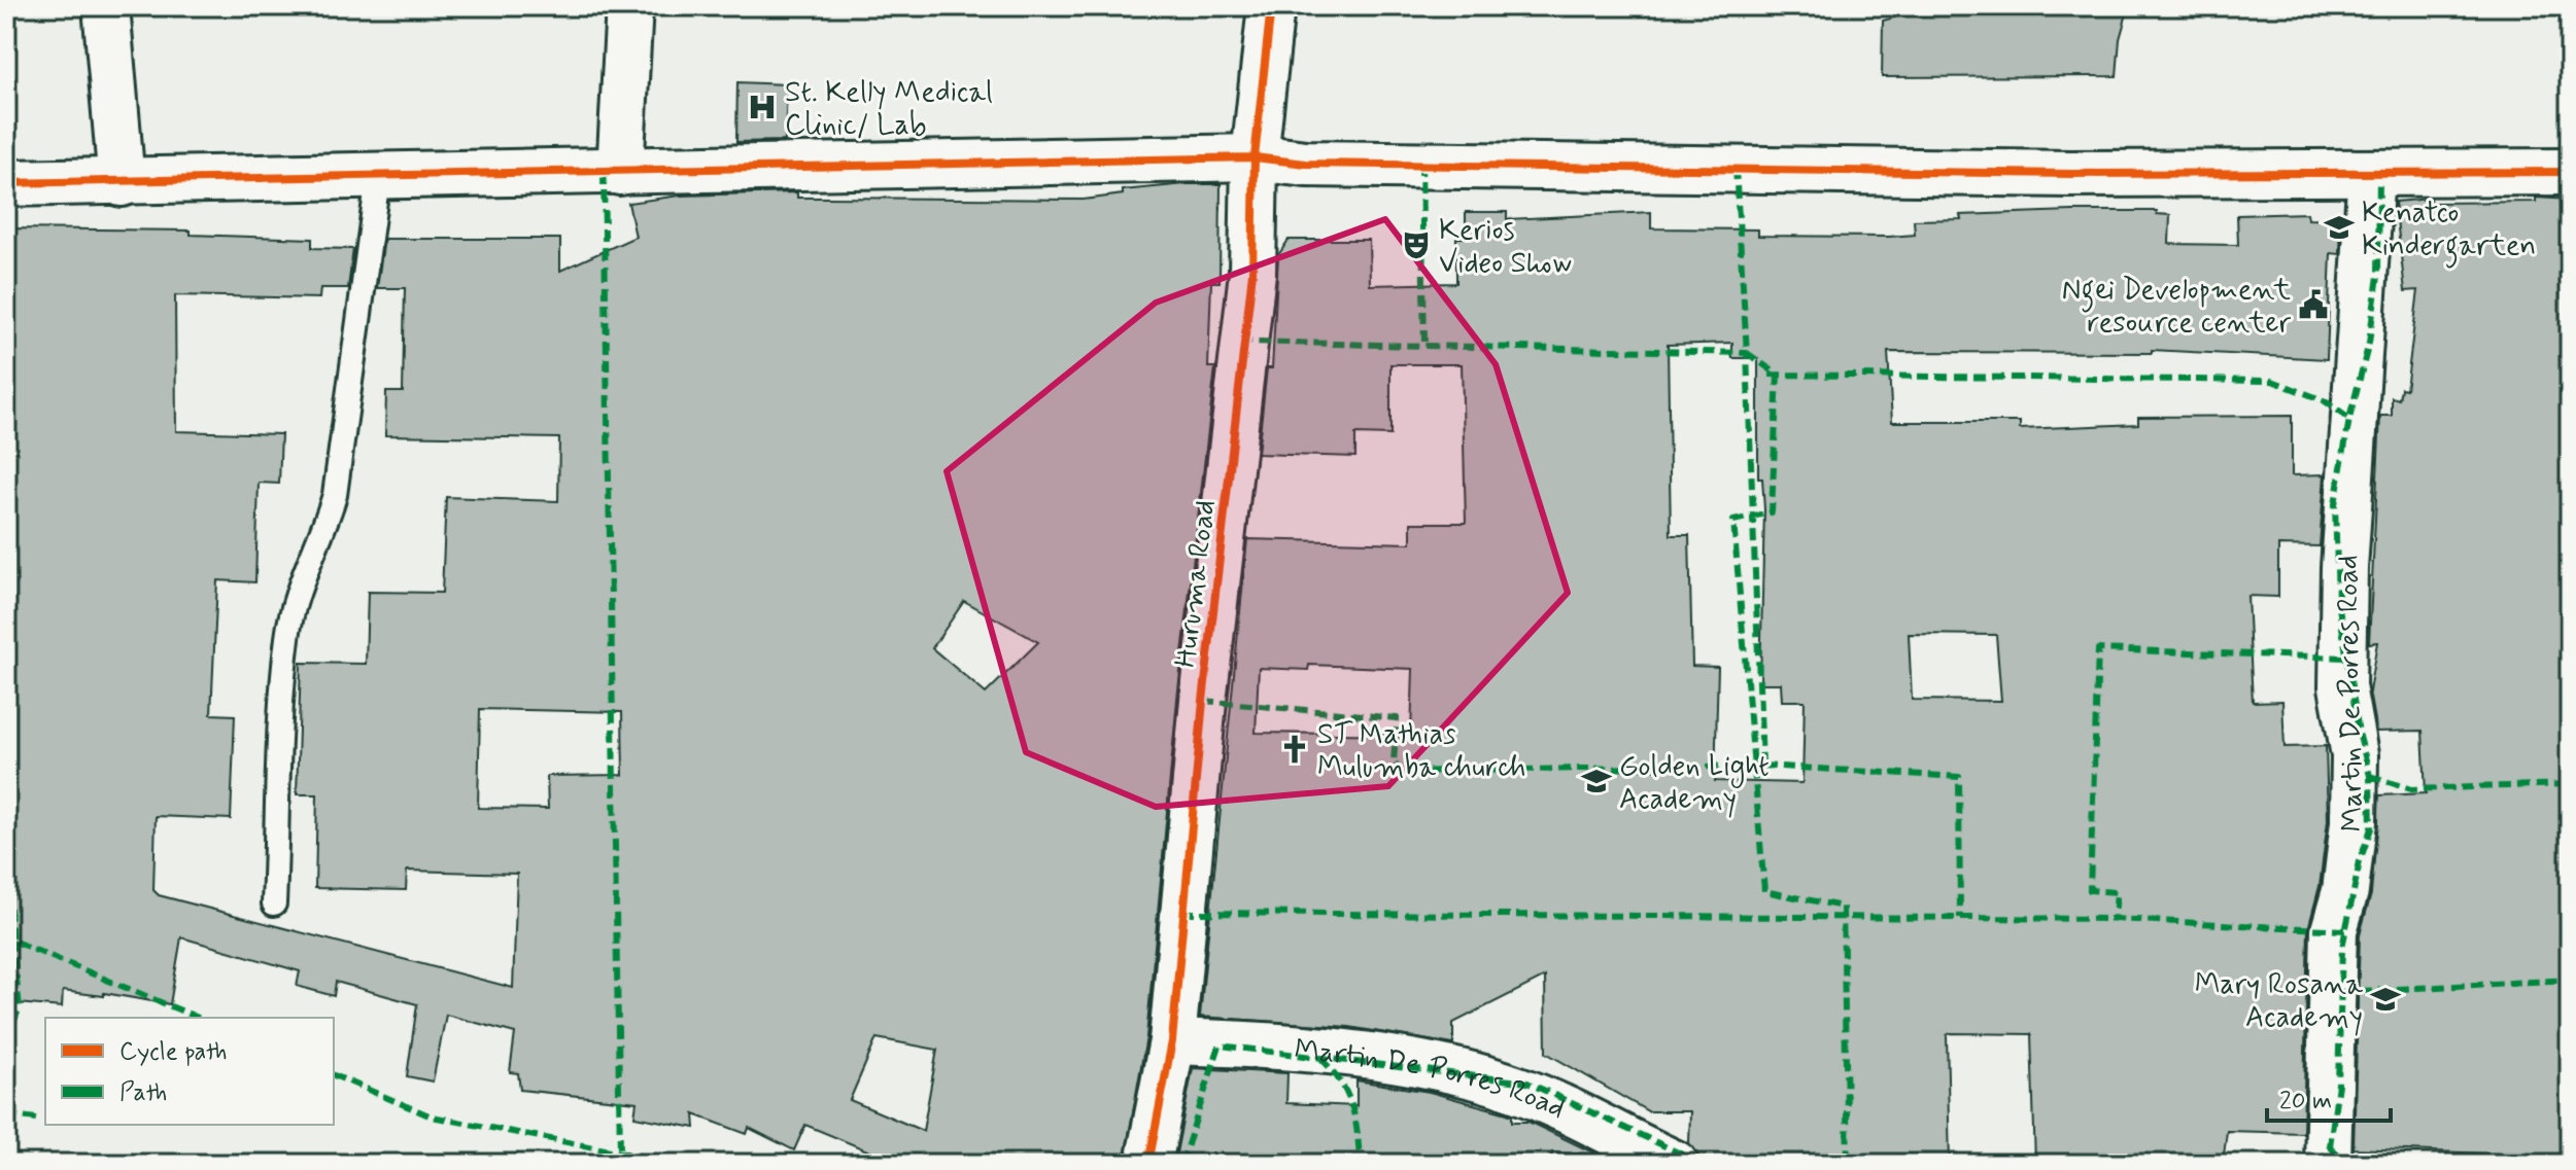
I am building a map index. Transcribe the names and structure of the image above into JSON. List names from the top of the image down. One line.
{"streets":{"street":["Huruma Road","Martin De Porres Road"]},"crossings":[["Huruma Road","Martin De Porres Road"]],"places":{"hospital":["St. Kelly Medical Clinic/ Lab"],"school or university":["Kenatco Kindergarten","Golden Light Academy","Mary Rosana Academy"],"theatre":["Kerios Video Show"],"public building":["Ngei Development resource center"],"church":["ST Mathias Mulumba church"]},"legend":["Cycle path","Path"],"scale_bar":"20 m"}
